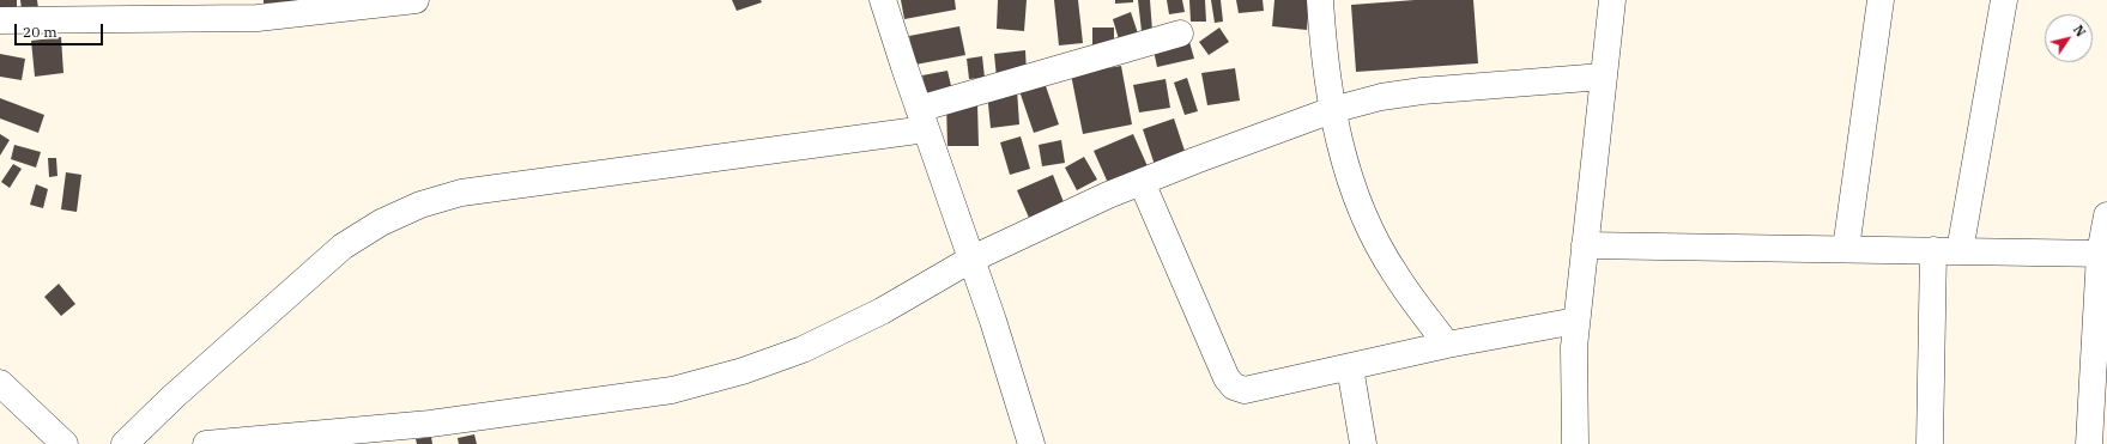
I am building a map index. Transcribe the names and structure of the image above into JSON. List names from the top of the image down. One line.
{"scale_bar":"20 m","north":"top right"}
